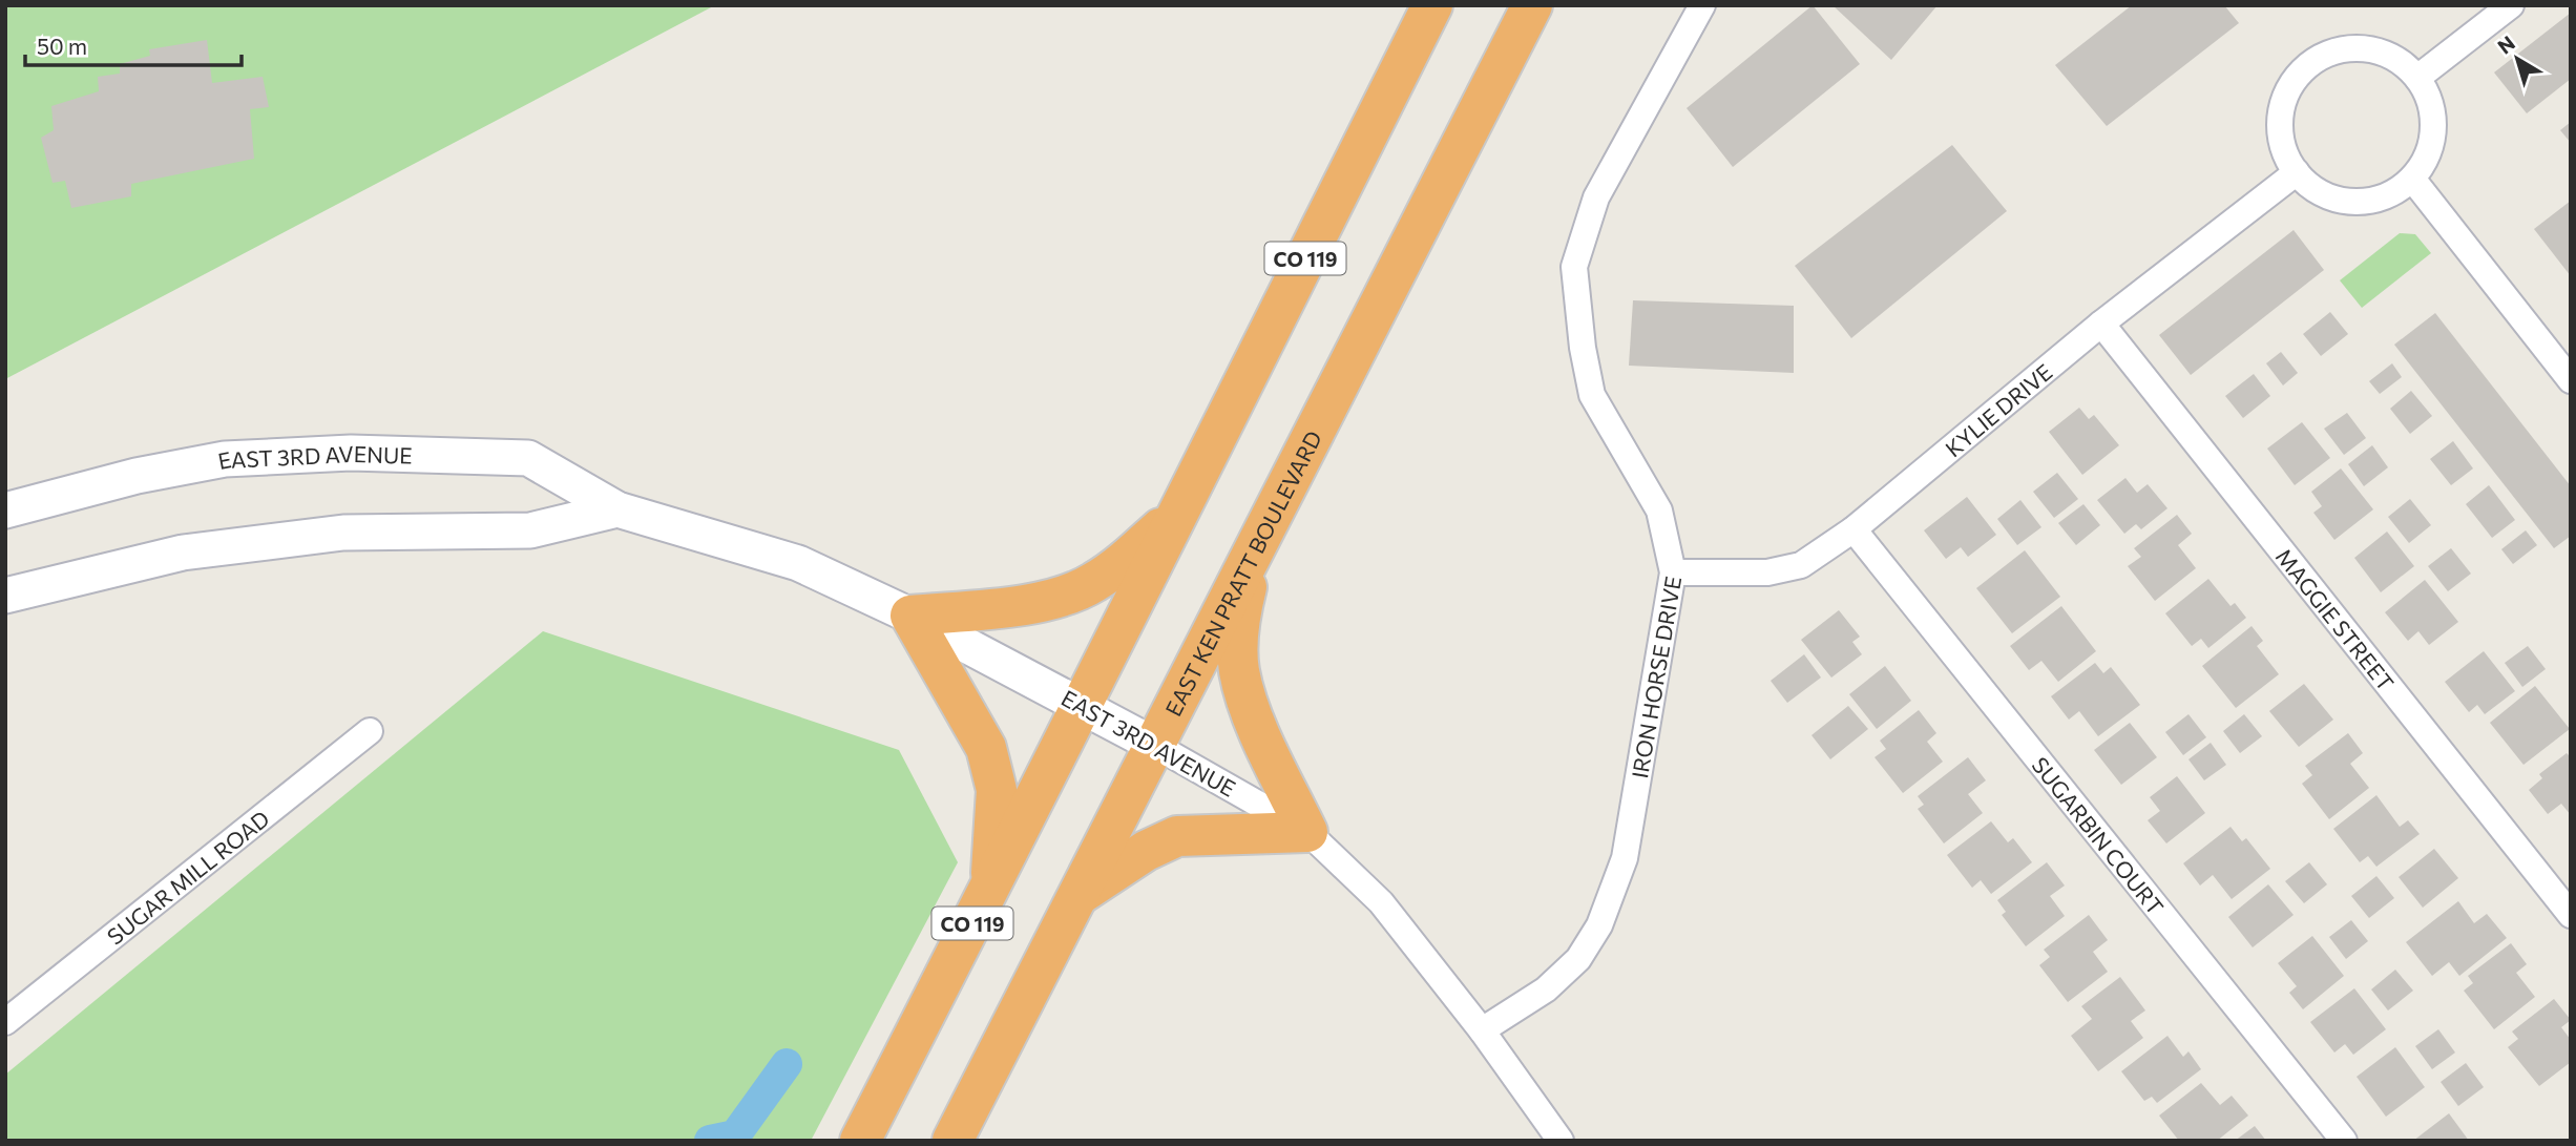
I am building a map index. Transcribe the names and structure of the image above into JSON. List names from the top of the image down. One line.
{"streets":{"highway":["CO 119","EAST KEN PRATT BOULEVARD"],"main road":["EAST 3RD AVENUE"],"street":["KYLIE DRIVE","MAGGIE STREET","IRON HORSE DRIVE","SUGARBIN COURT","SUGAR MILL ROAD"]},"crossings":[["CO 119","EAST 3RD AVENUE"],["KYLIE DRIVE","MAGGIE STREET"],["KYLIE DRIVE","IRON HORSE DRIVE"],["KYLIE DRIVE","SUGARBIN COURT"],["EAST 3RD AVENUE","EAST KEN PRATT BOULEVARD"],["EAST 3RD AVENUE","IRON HORSE DRIVE"]],"scale_bar":"50 m","north":"top left"}
